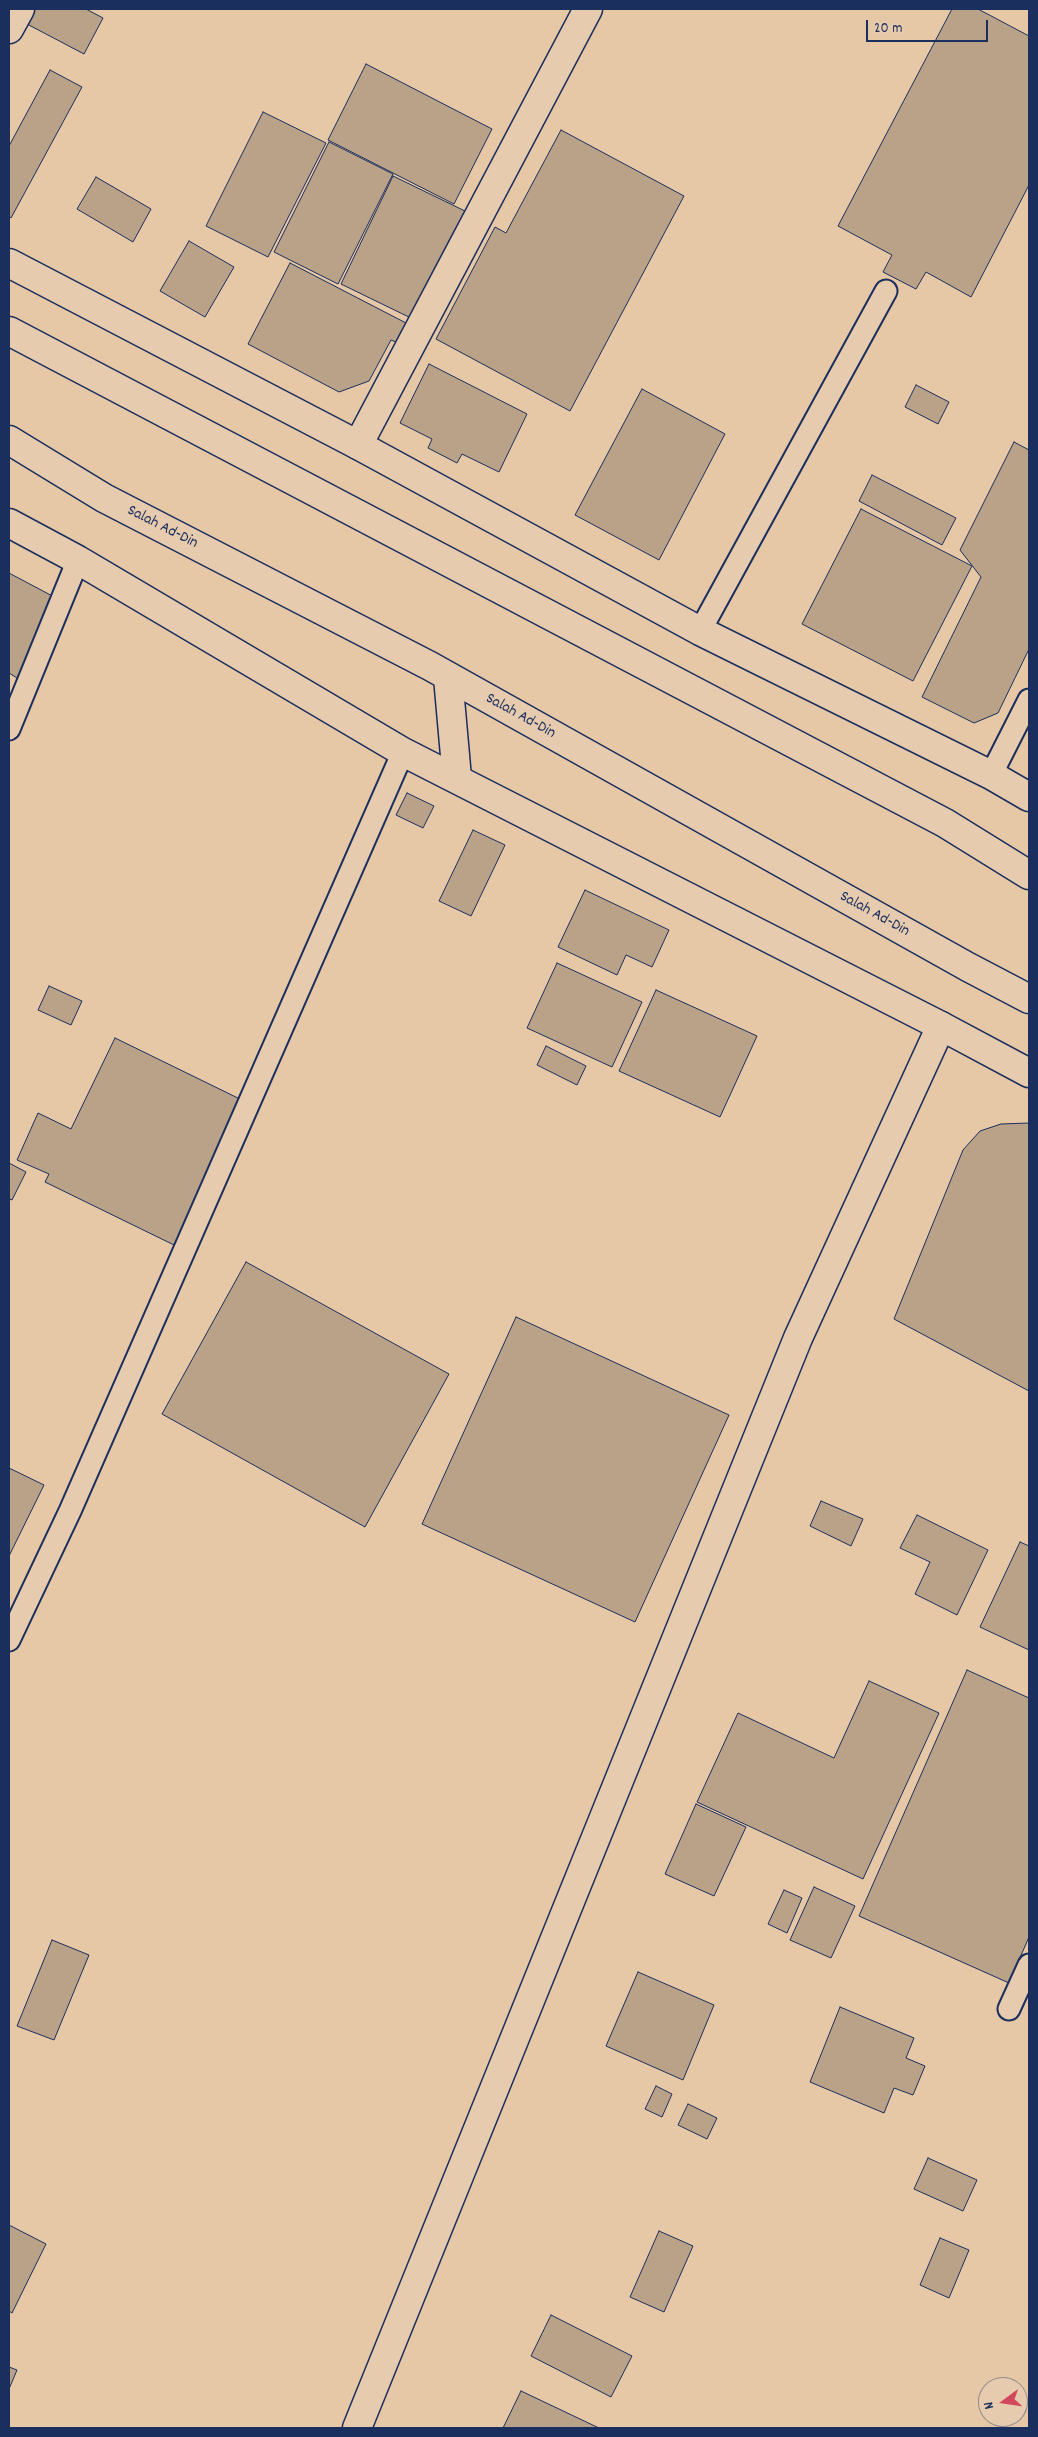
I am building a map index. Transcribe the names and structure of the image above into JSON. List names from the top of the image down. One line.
{"streets":{"main road":["Salah Ad-Din"]},"scale_bar":"20 m","north":"left"}
